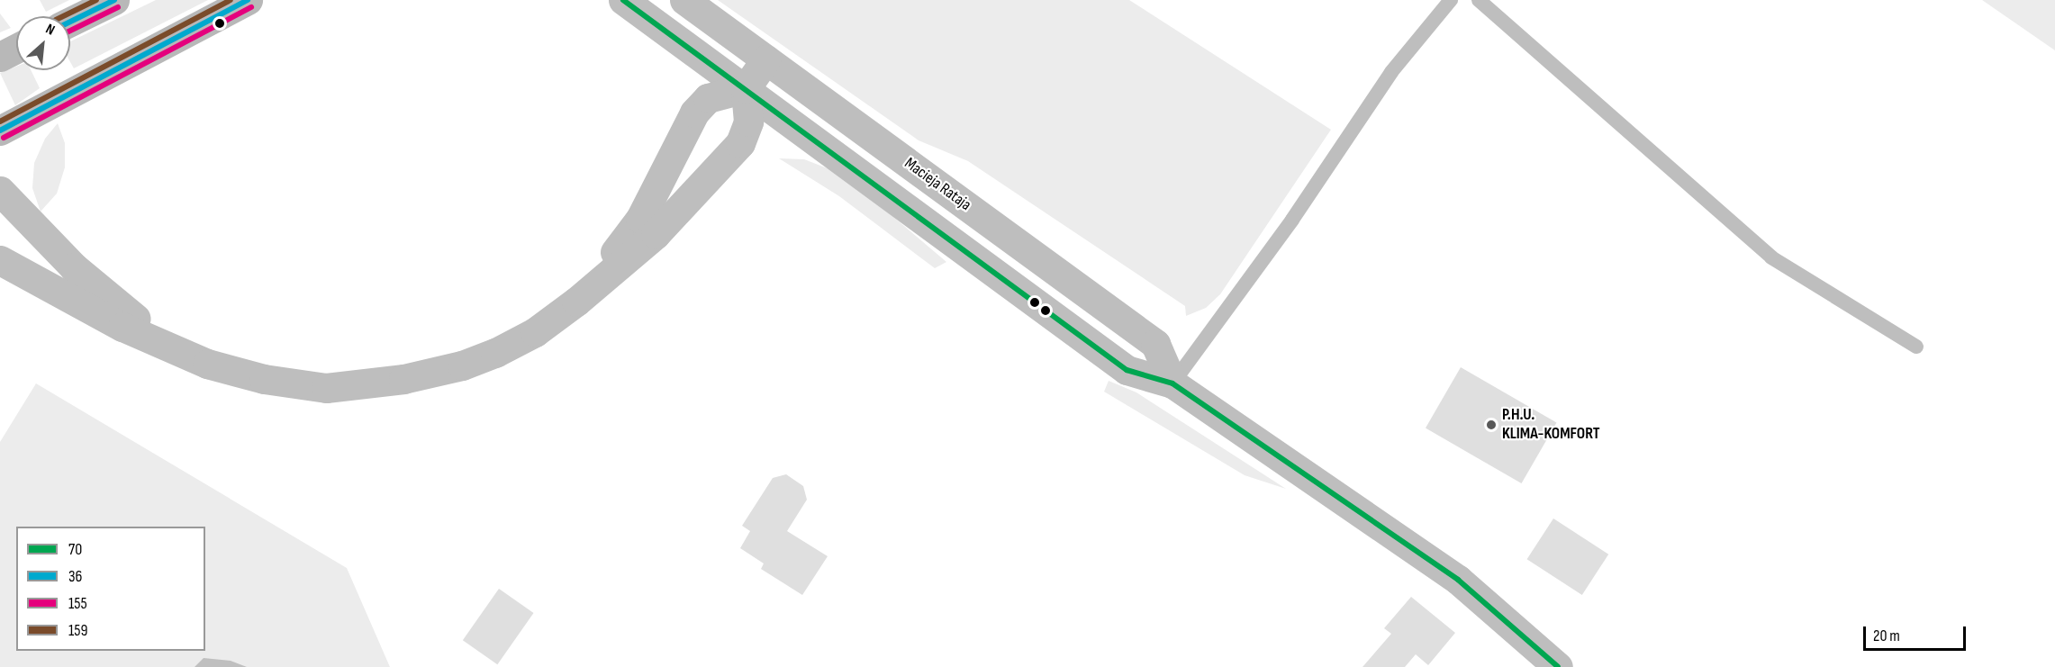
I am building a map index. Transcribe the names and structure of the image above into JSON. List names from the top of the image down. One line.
{"streets":{"street":["Macieja Rataja"]},"places":["P.H.U. KLIMA-KOMFORT"],"lines":["transit line 70","transit line 36","transit line 159","transit line 155"],"legend":["70","36","155","159"],"scale_bar":"20 m","north":"top right"}
